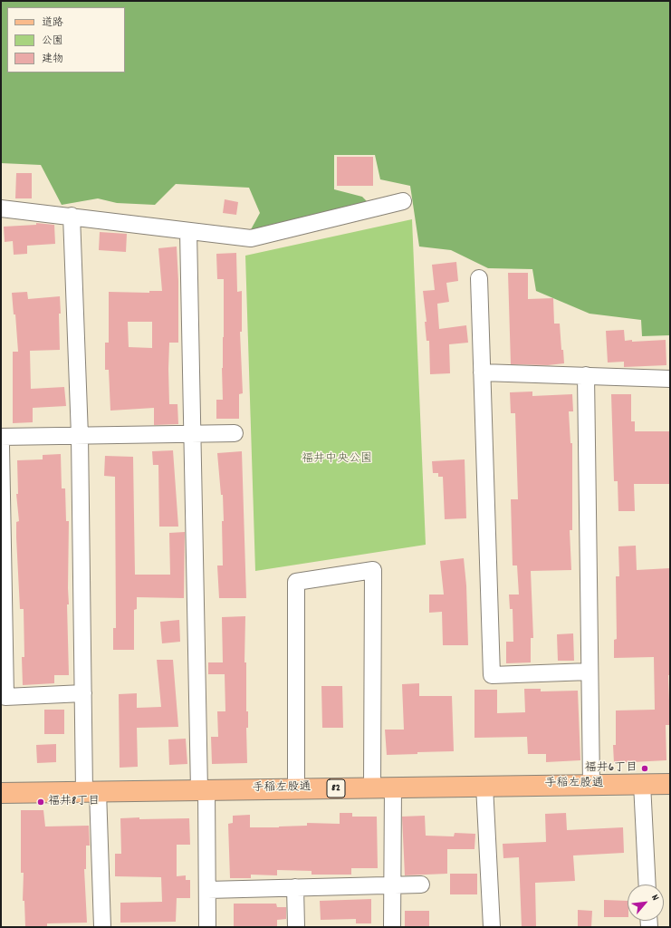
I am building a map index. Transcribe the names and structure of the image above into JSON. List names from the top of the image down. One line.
{"streets":{"main road":["手稲左股通","82"]},"parks":["福井中央公園"],"places":["福井6丁目","福井8丁目"],"legend":["道路","公園","建物"],"north":"top right"}
